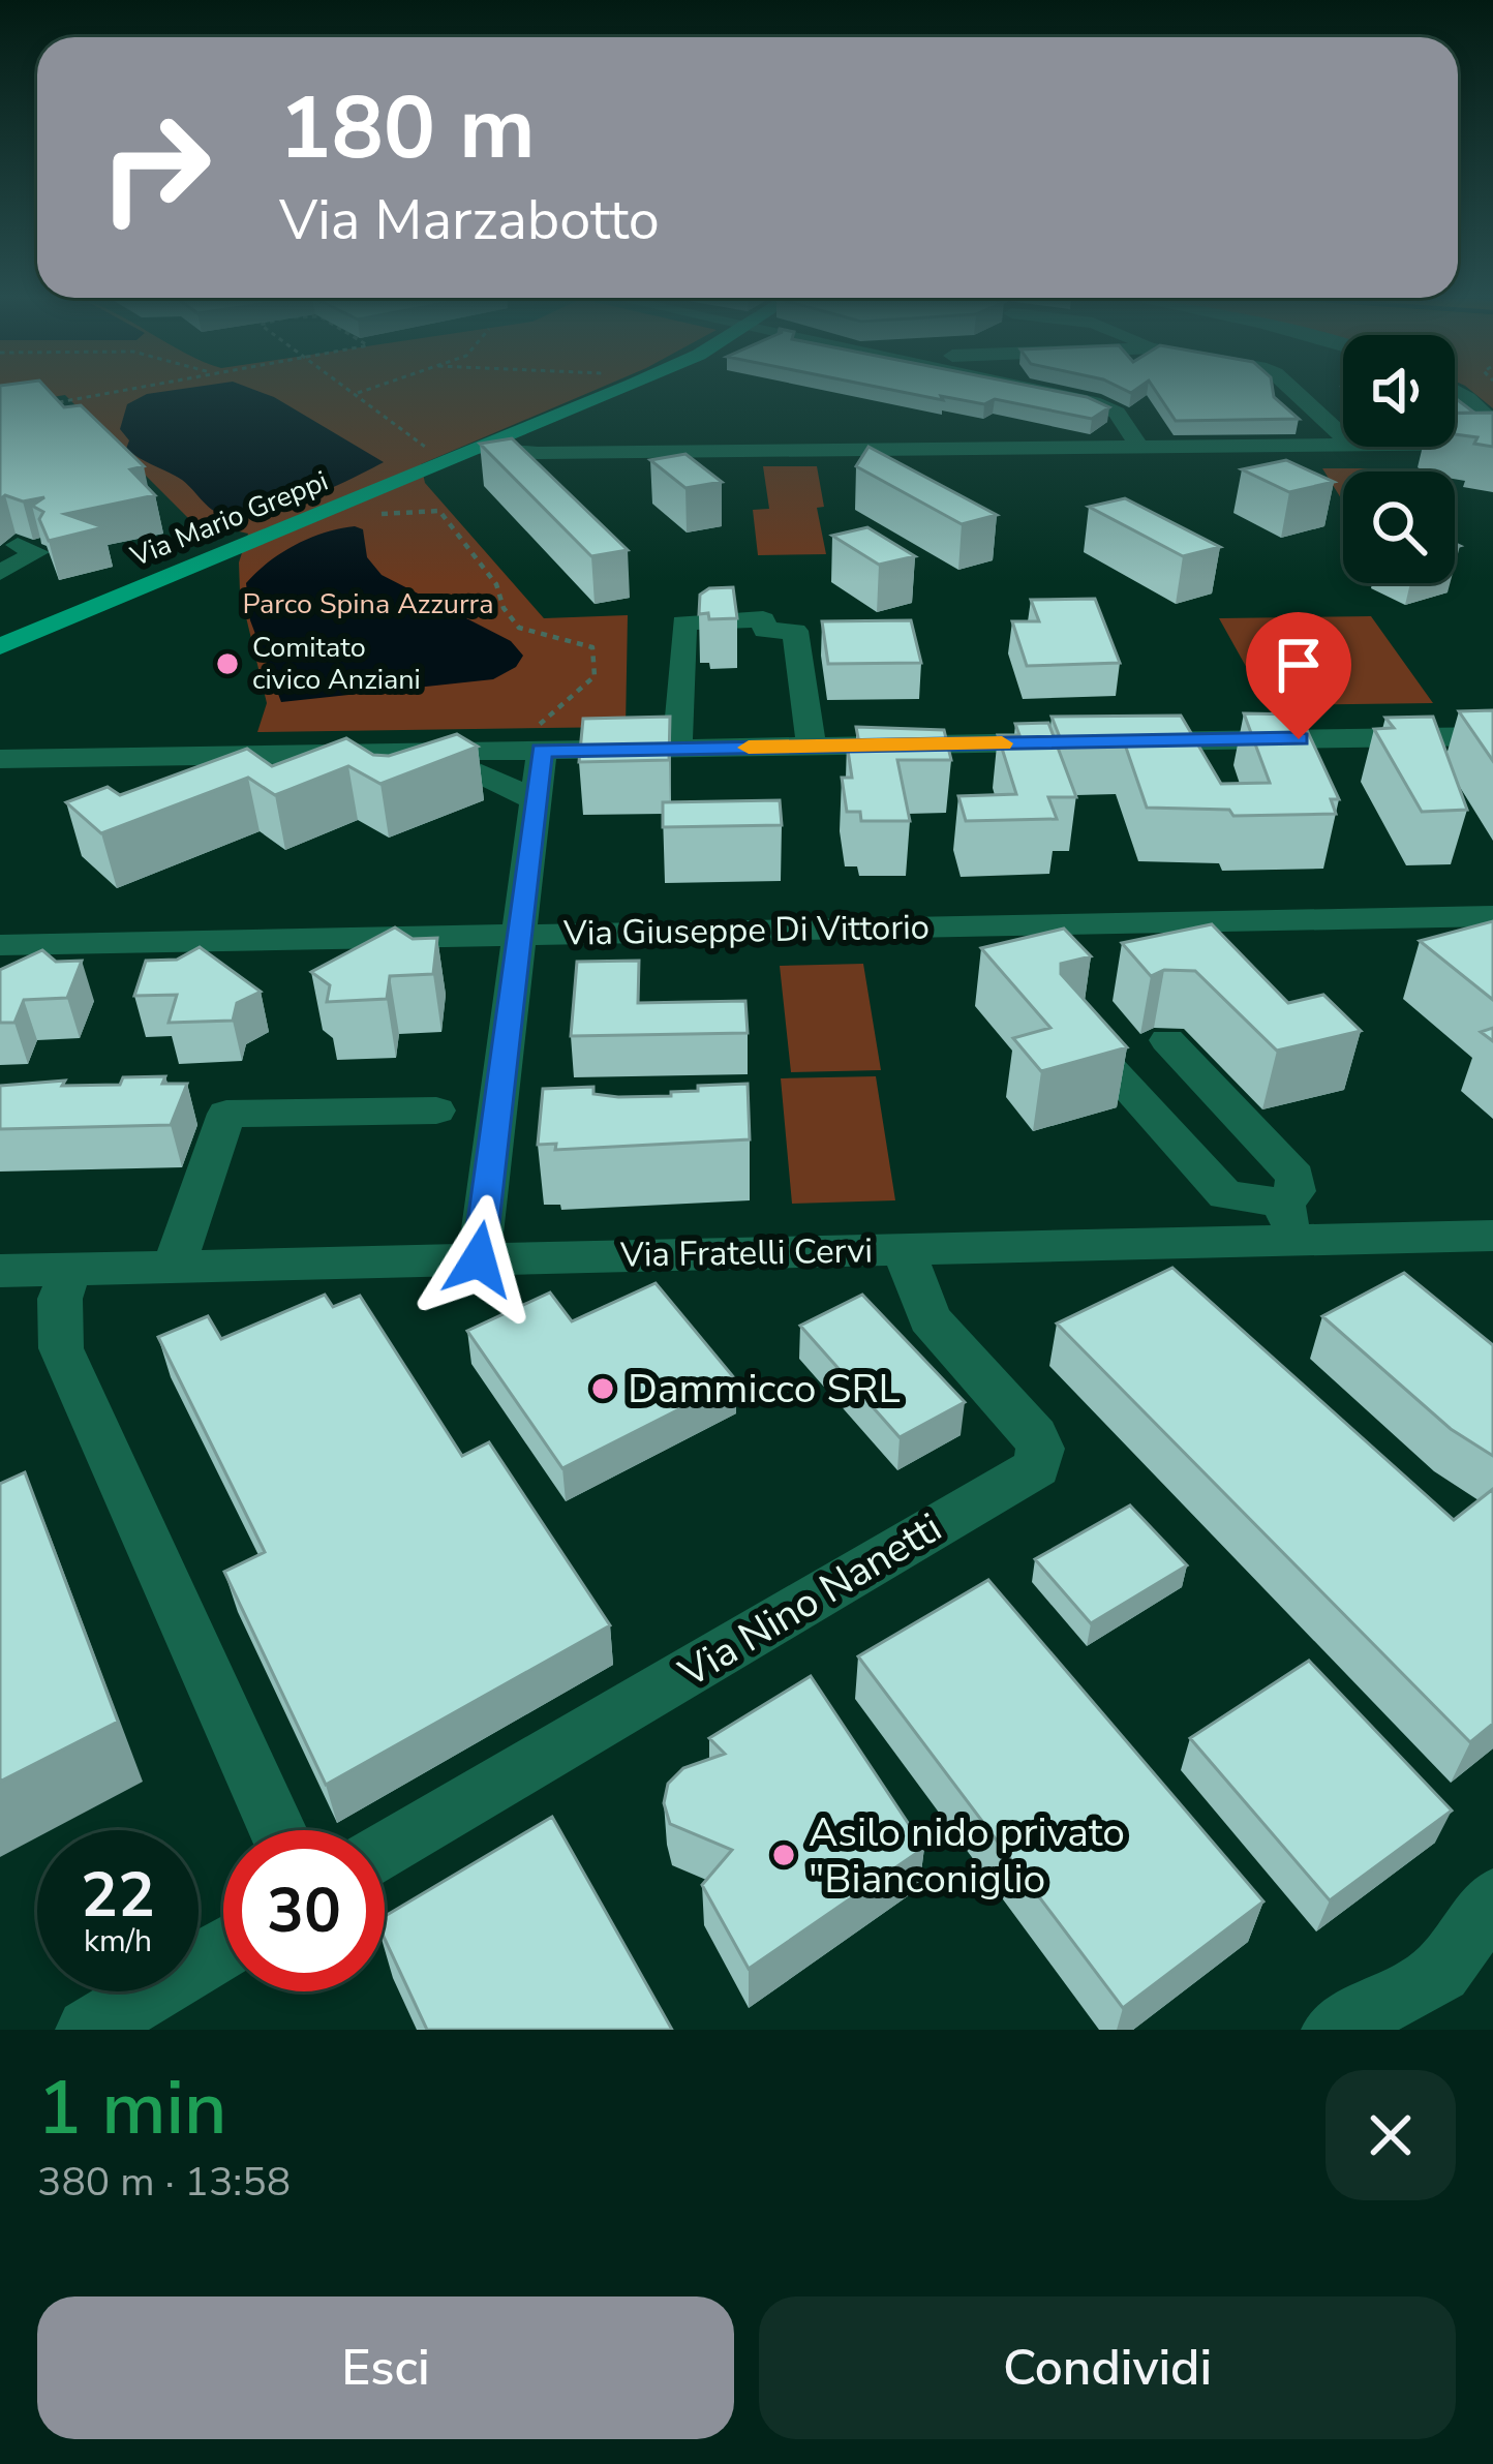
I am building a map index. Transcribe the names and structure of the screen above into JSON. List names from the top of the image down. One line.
{"streets":{"main road":["Via Mario Greppi"],"street":["Via Giuseppe Di Vittorio","Via Fratelli Cervi","Via Nino Nanetti"]},"crossings":[["Via Fratelli Cervi","Via Nino Nanetti"]],"parks":["Parco Spina Azzurra"],"places":["Comitato civico Anziani","Dammicco SRL","Asilo nido privato \"Bianconiglio"],"page":{"turn":["180 m","Via Marzabotto"],"speed":"22 km/h","limit":"30","heading":["1 min","380 m · 13:58"],"buttons":["Esci","Condividi"]}}
